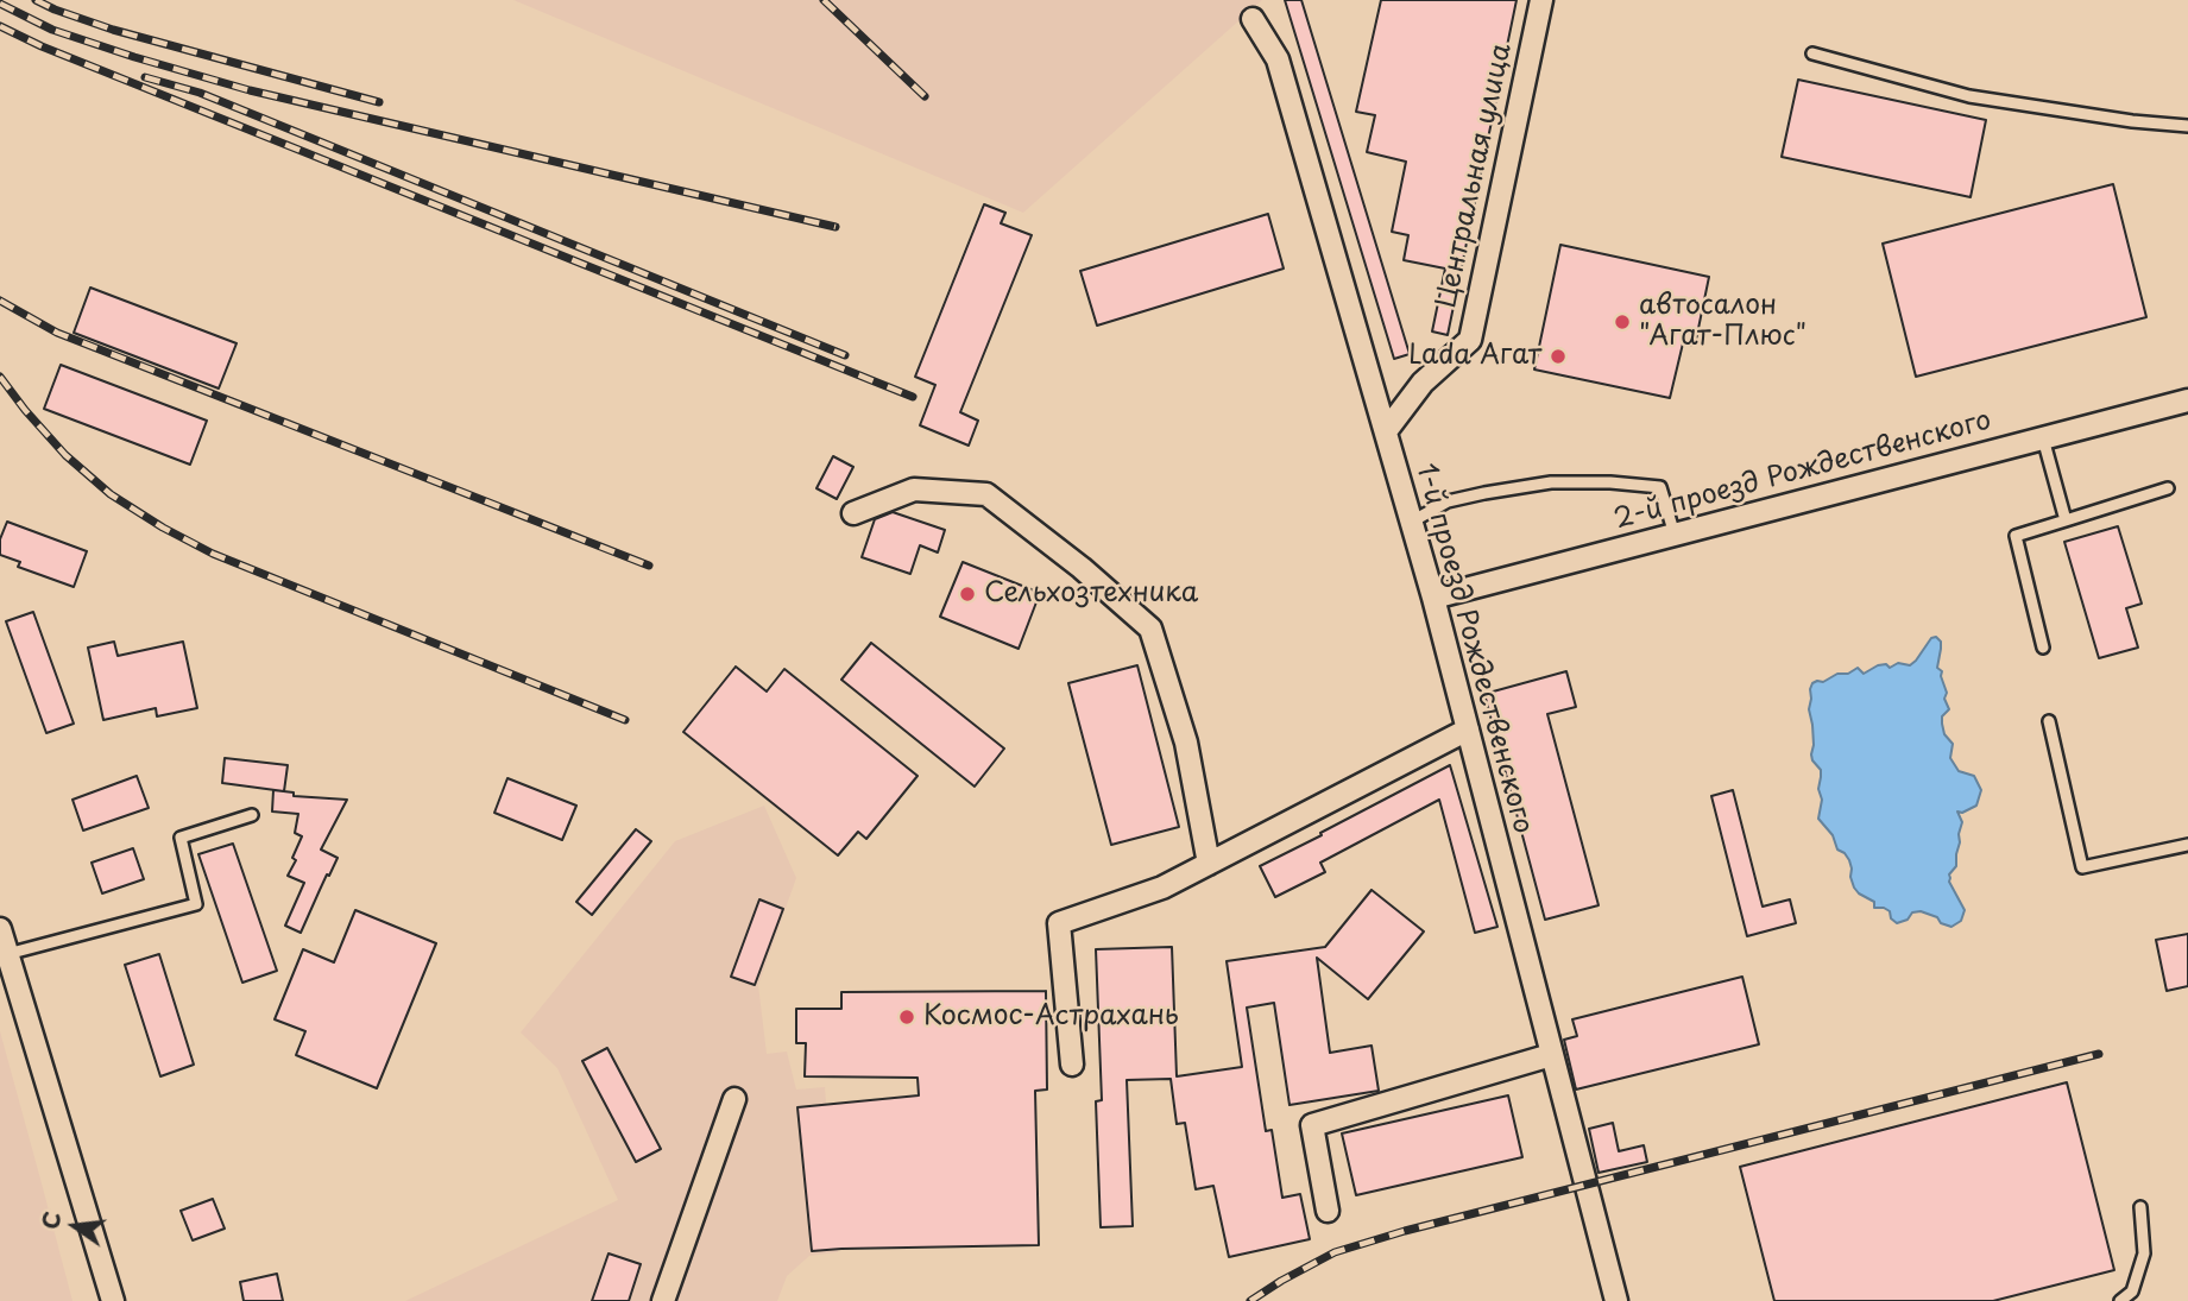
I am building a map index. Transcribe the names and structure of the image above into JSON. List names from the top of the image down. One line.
{"streets":{"street":["Центральная улица","2-й проезд Рождественского","1-й проезд Рождественского"]},"crossings":[["Центральная улица","1-й проезд Рождественского"],["2-й проезд Рождественского","1-й проезд Рождественского"]],"places":["автосалон \"Агат-Плюс\"","Lada Агат","Сельхозтехника","Космос-Астрахань"],"north":"left"}
